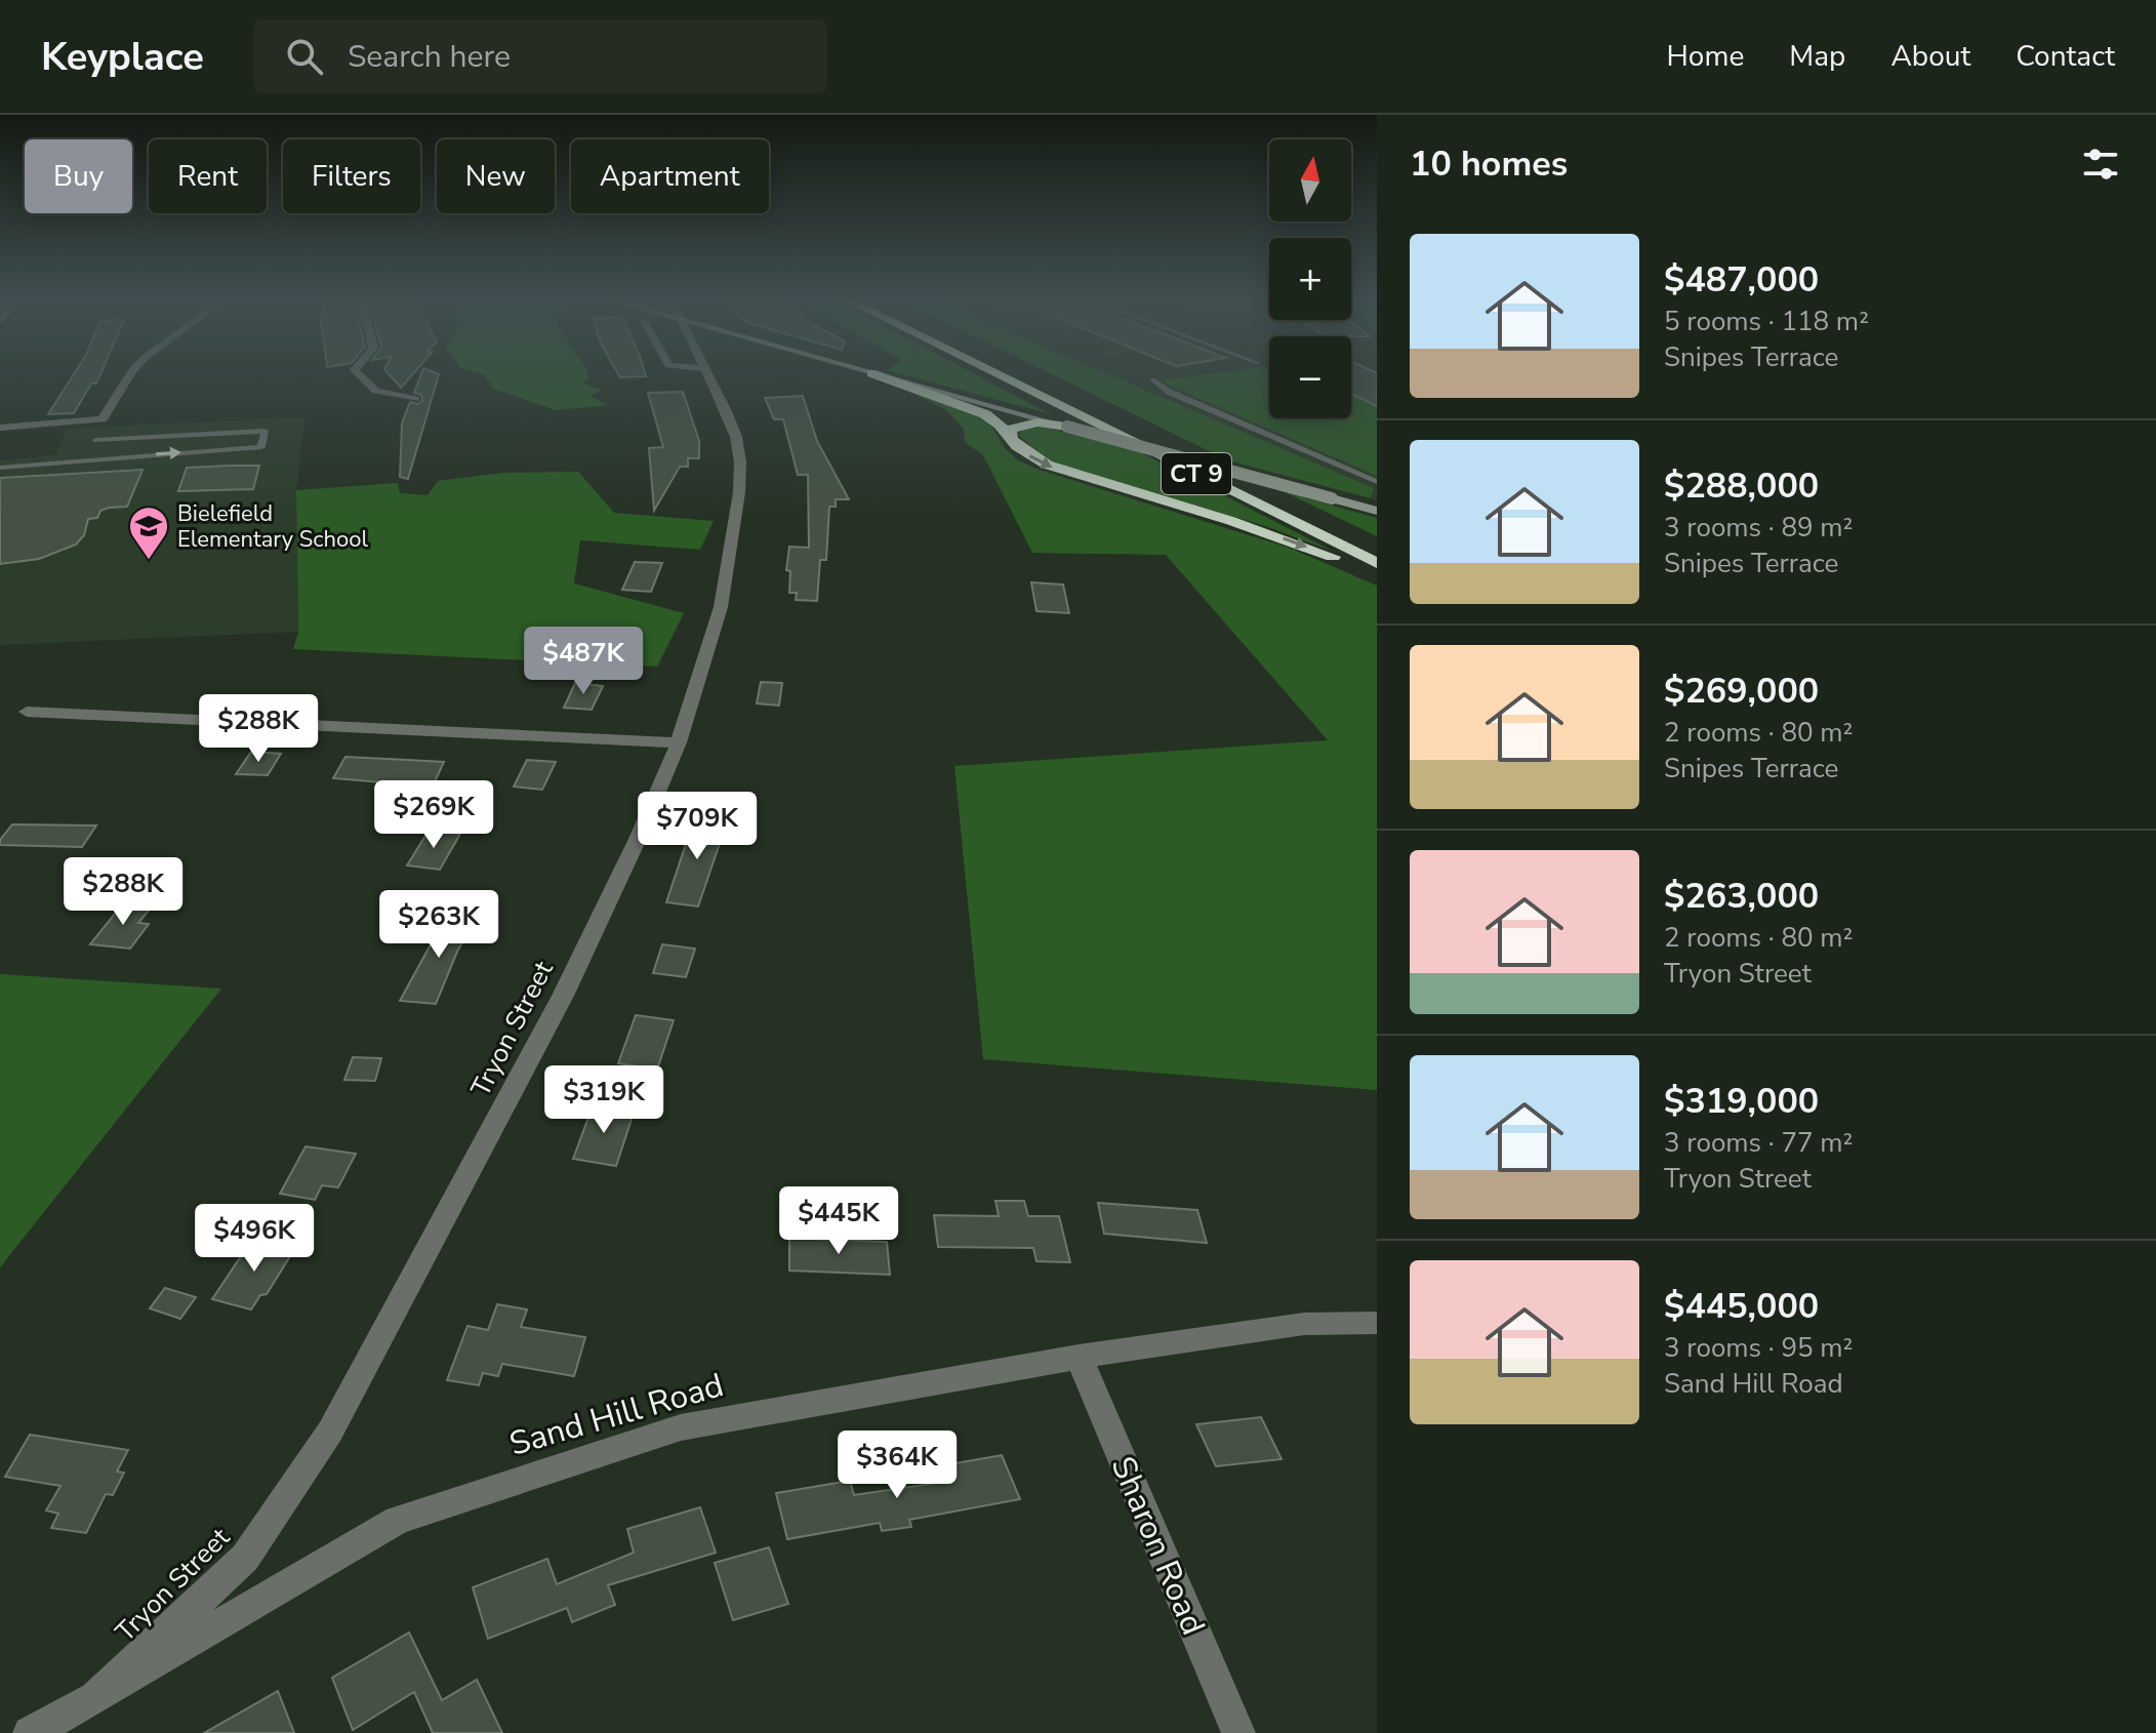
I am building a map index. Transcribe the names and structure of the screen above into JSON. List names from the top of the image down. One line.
{"streets":{"highway":["CT 9"],"street":["Tryon Street","Sand Hill Road","Sharon Road"]},"crossings":[["Tryon Street","Sand Hill Road"],["Sand Hill Road","Sharon Road"]],"places":{"school or university":["Bielefield Elementary School"]},"north":"top","page":{"header":"Keyplace","search":"Search here","nav":["Home","Map","About","Contact"],"heading":"10 homes","map_buttons":["+","−"],"chip":["Buy","Rent","Filters","New","Apartment"],"list":[{"name":"$487,000","note":"5 rooms · 118 m² · Snipes Terrace"},{"name":"$288,000","note":"3 rooms · 89 m² · Snipes Terrace"},{"name":"$269,000","note":"2 rooms · 80 m² · Snipes Terrace"},{"name":"$263,000","note":"2 rooms · 80 m² · Tryon Street"},{"name":"$319,000","note":"3 rooms · 77 m² · Tryon Street"},{"name":"$445,000","note":"3 rooms · 95 m² · Sand Hill Road"}],"price":["$487K","$288K","$269K","$709K","$288K","$263K","$319K","$445K","$496K","$364K"]}}
